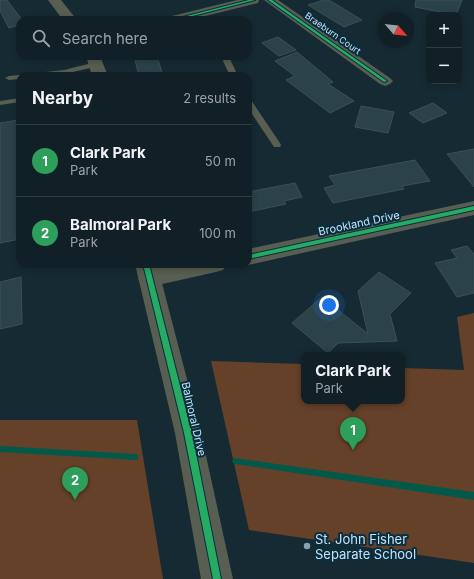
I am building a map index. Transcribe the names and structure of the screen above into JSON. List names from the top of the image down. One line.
{"streets":{"street":["Braeburn Court","Brookland Drive","Balmoral Drive"]},"places":["St. John Fisher Separate School"],"north":"bottom right","page":{"map_buttons":["+","−"],"search":"Search here","heading":["Nearby","2 results"],"list":[{"mark":"1","name":"Clark Park","note":"Park","value":"50 m"},{"mark":"2","name":"Balmoral Park","note":"Park","value":"100 m"}],"popup":["Clark Park","Park"],"pins":["1","2"]}}
